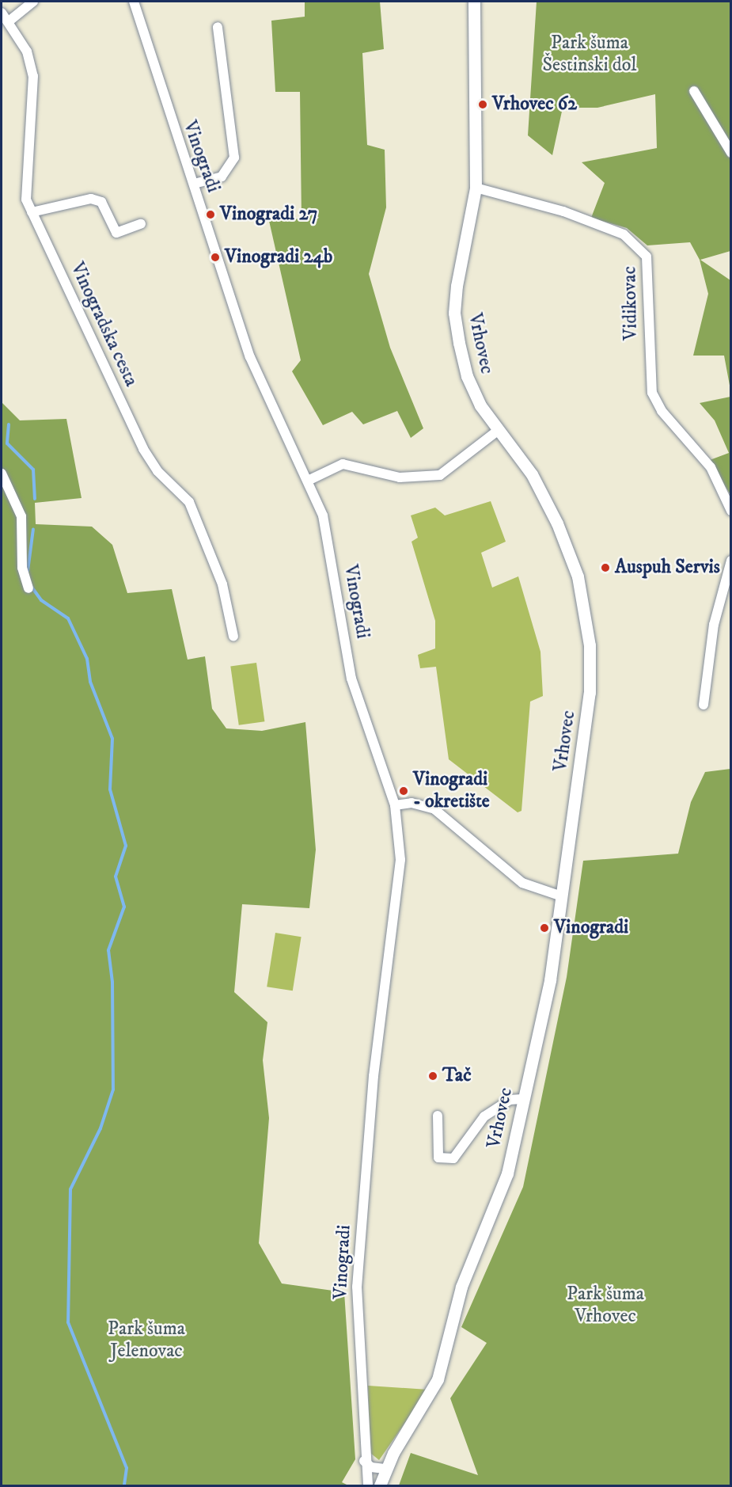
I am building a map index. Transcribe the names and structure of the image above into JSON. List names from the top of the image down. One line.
{"streets":{"street":["Vinogradi","Vidikovac","Vinogradska cesta","Vrhovec"]},"crossings":[["Vidikovac","Vrhovec"]],"parks":["Park šuma Šestinski dol","Park šuma Vrhovec","Park šuma Jelenovac"],"places":["Vrhovec 62","Vinogradi 27","Vinogradi 24b","Auspuh Servis","Vinogradi - okretište","Vinogradi","Tač"]}
